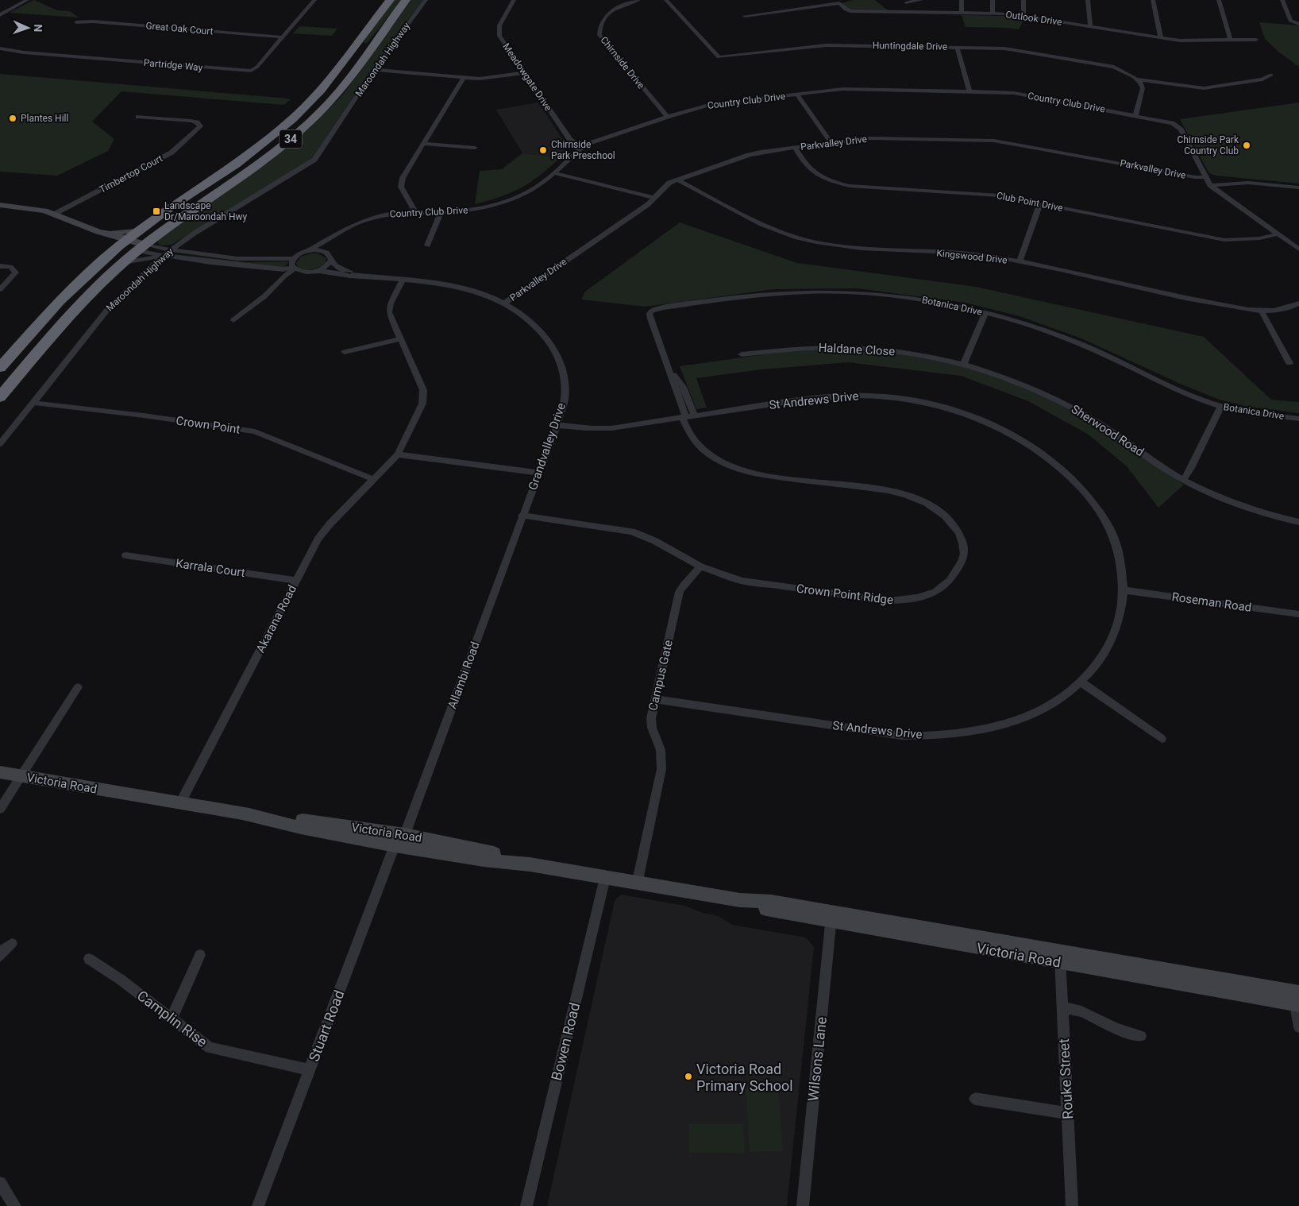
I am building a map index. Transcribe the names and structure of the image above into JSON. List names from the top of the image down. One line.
{"streets":{"highway":["Maroondah Highway","34"],"main road":["Victoria Road"],"street":["Outlook Drive","Great Oak Court","Huntingdale Drive","Chirnside Drive","Partridge Way","Meadowgate Drive","Country Club Drive","Parkvalley Drive","Timbertop Court","Club Point Drive","Kingswood Drive","Botanica Drive","Haldane Close","St Andrews Drive","Crown Point","Sherwood Road","Grandvalley Drive","Karrala Court","Crown Point Ridge","Roseman Road","Akarana Road","Allambi Road","Campus Gate","Camplin Rise","Stuart Road","Bowen Road","Wilsons Lane","Rouke Street"]},"crossings":[["Great Oak Court","Partridge Way"],["Maroondah Highway","Crown Point"],["Chirnside Drive","Country Club Drive"],["Meadowgate Drive","Country Club Drive"],["Country Club Drive","Parkvalley Drive"],["Parkvalley Drive","Club Point Drive"],["Parkvalley Drive","Kingswood Drive"],["Parkvalley Drive","Grandvalley Drive"],["Botanica Drive","St Andrews Drive"],["Botanica Drive","Crown Point Ridge"],["Haldane Close","Sherwood Road"],["St Andrews Drive","Grandvalley Drive"],["St Andrews Drive","Crown Point Ridge"],["St Andrews Drive","Roseman Road"],["St Andrews Drive","Campus Gate"],["Crown Point","Akarana Road"],["Grandvalley Drive","Crown Point Ridge"],["Grandvalley Drive","Akarana Road"],["Grandvalley Drive","Allambi Road"],["Karrala Court","Akarana Road"],["Crown Point Ridge","Allambi Road"],["Crown Point Ridge","Campus Gate"],["Akarana Road","Victoria Road"],["Allambi Road","Victoria Road"],["Allambi Road","Stuart Road"],["Campus Gate","Victoria Road"],["Victoria Road","Stuart Road"],["Victoria Road","Bowen Road"],["Victoria Road","Wilsons Lane"],["Victoria Road","Rouke Street"],["Camplin Rise","Stuart Road"]],"places":{"other":["Plantes Hill","Chirnside Park Country Club","Chirnside Park Preschool","Victoria Road Primary School"],"transit":["Landscape Dr/Maroondah Hwy"]},"north":"right"}
